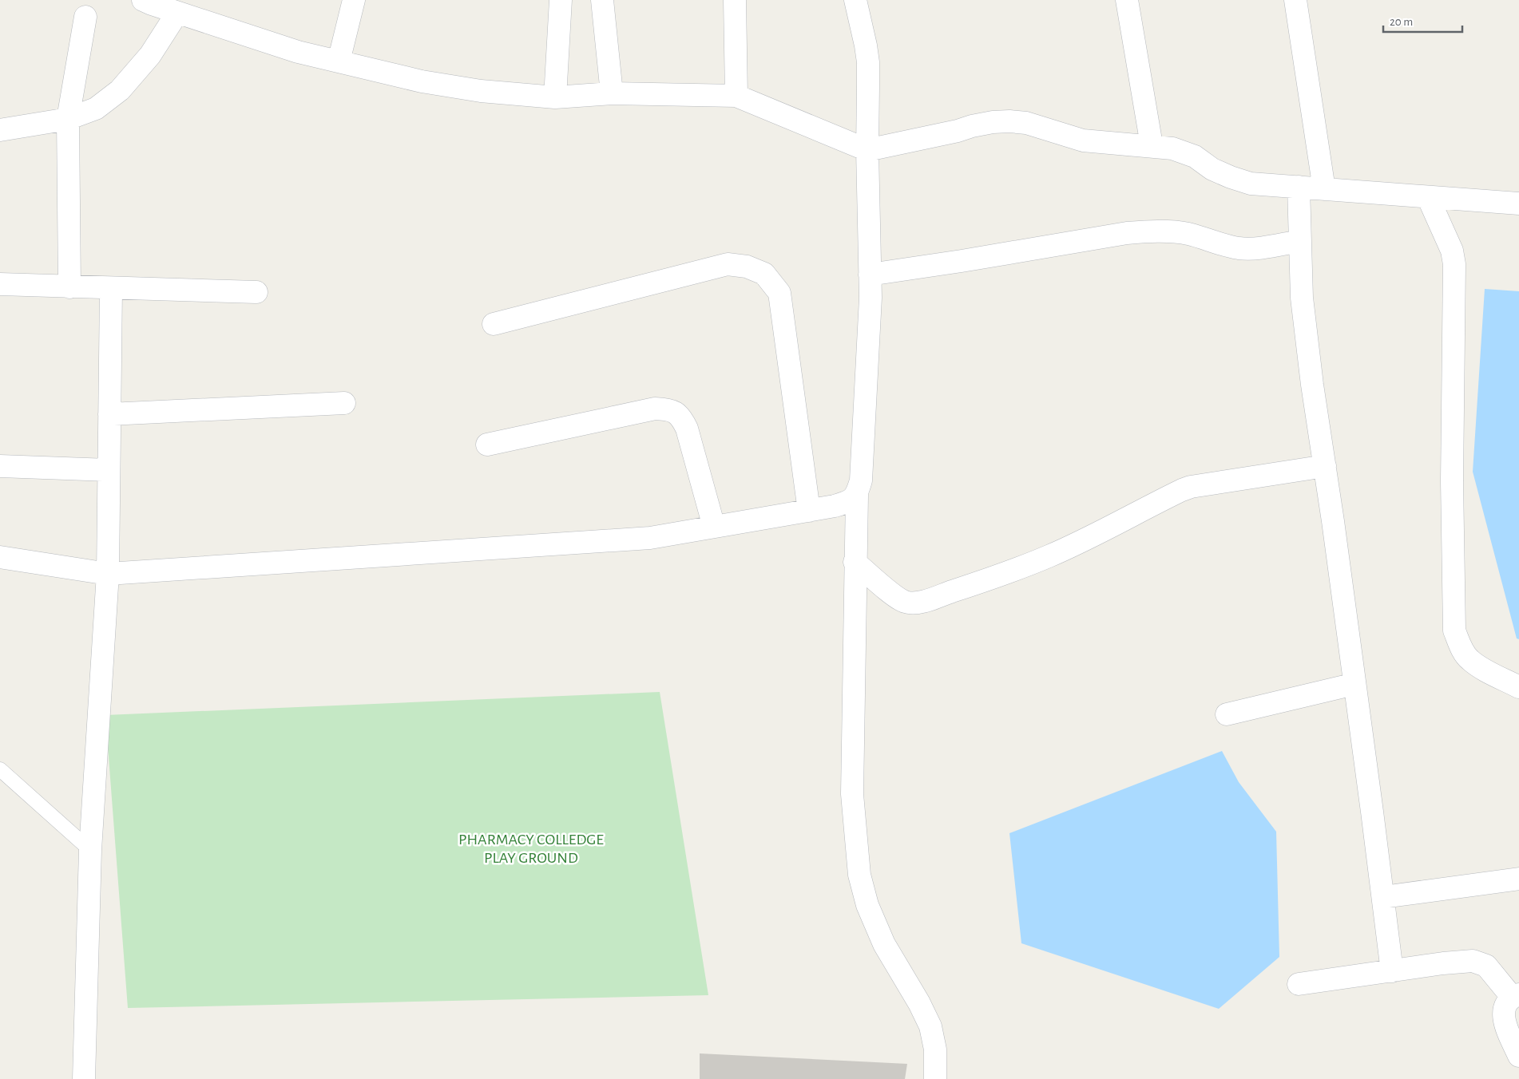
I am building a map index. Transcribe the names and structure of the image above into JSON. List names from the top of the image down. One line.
{"parks":["PHARMACY COLLEDGE PLAY GROUND"],"scale_bar":"20 m"}
